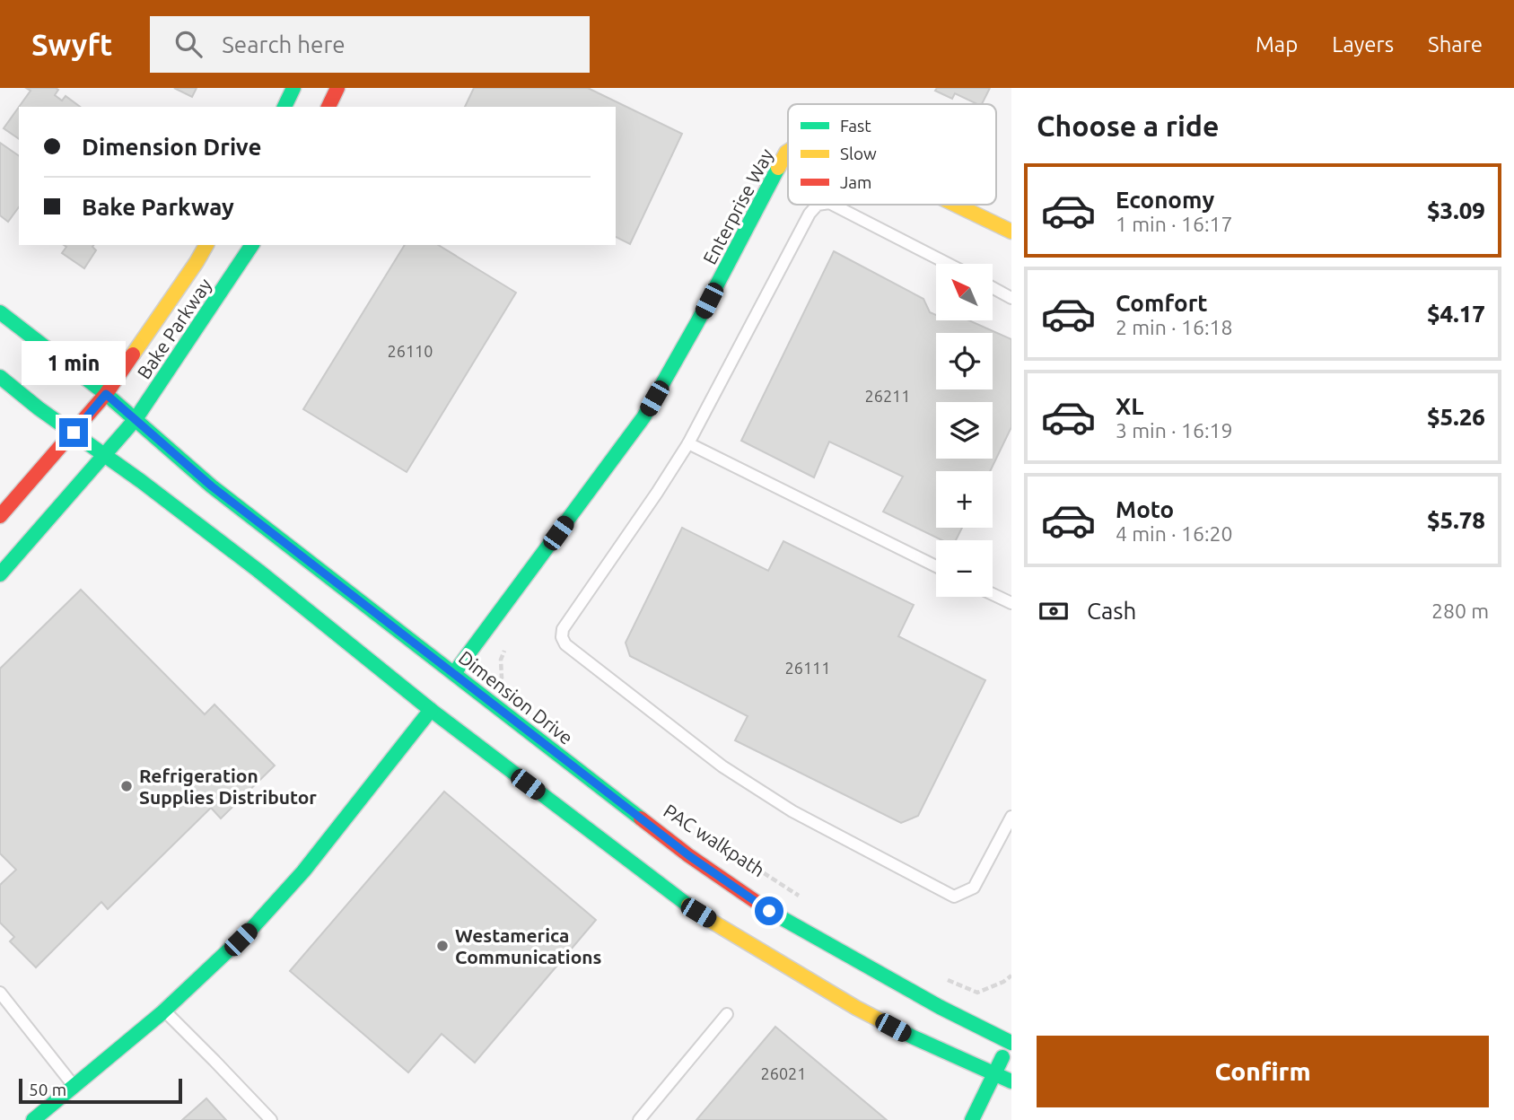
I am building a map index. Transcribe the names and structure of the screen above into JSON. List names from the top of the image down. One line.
{"streets":{"main road":["Enterprise Way","Bake Parkway","Dimension Drive"],"path":["PAC walkpath"]},"crossings":[["Enterprise Way","Dimension Drive"],["Bake Parkway","Dimension Drive"]],"places":["Refrigeration Supplies Distributor","Westamerica Communications"],"house_numbers":["26110","26211","26111","26021"],"legend":["Fast","Slow","Jam"],"scale_bar":"50 m","north":"top left","page":{"header":"Swyft","search":"Search here","nav":["Map","Layers","Share"],"heading":"Choose a ride","banner":["Dimension Drive","Bake Parkway"],"list":[{"name":"Economy","note":"1 min · 16:17","value":"$3.09"},{"name":"Comfort","note":"2 min · 16:18","value":"$4.17"},{"name":"XL","note":"3 min · 16:19","value":"$5.26"},{"name":"Moto","note":"4 min · 16:20","value":"$5.78"}],"map_buttons":["+","−"],"bubble":"1 min","pay":["Cash","280 m"],"buttons":"Confirm","scale":"50 m"}}
